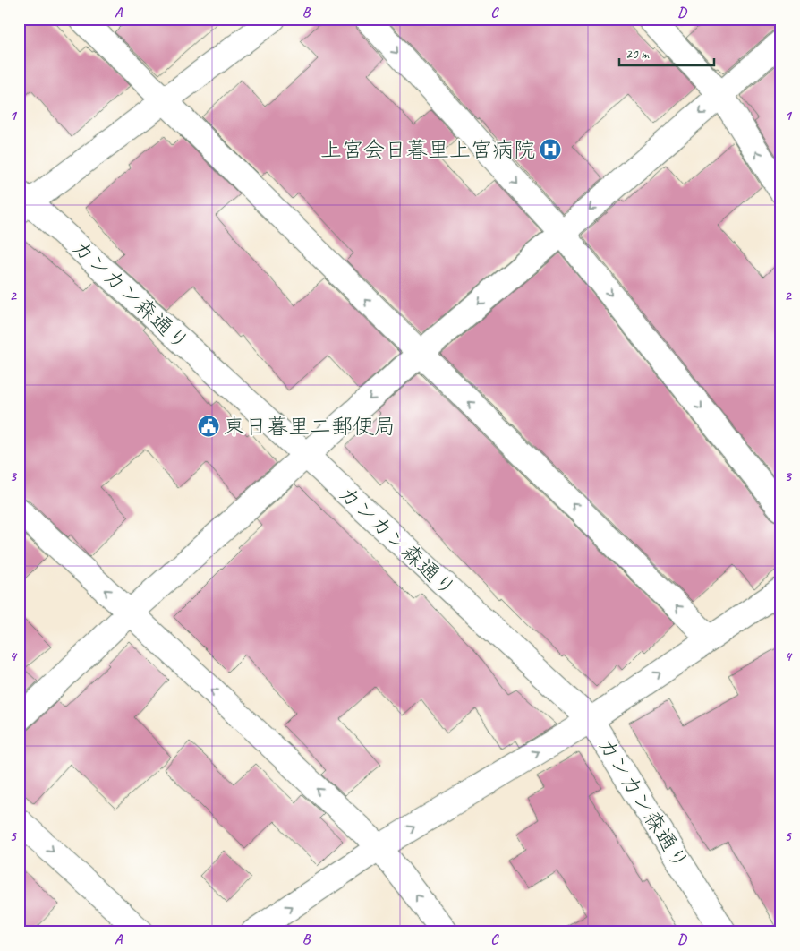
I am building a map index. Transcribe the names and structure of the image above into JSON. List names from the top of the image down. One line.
{"streets":{"street":["カンカン森通り"]},"places":{"hospital":["上宮会日暮里上宮病院"],"public building":["東日暮里二郵便局"]},"scale_bar":"20 m","grid":{"columns":["A","B","C","D"],"rows":["1","2","3","4","5"]}}
